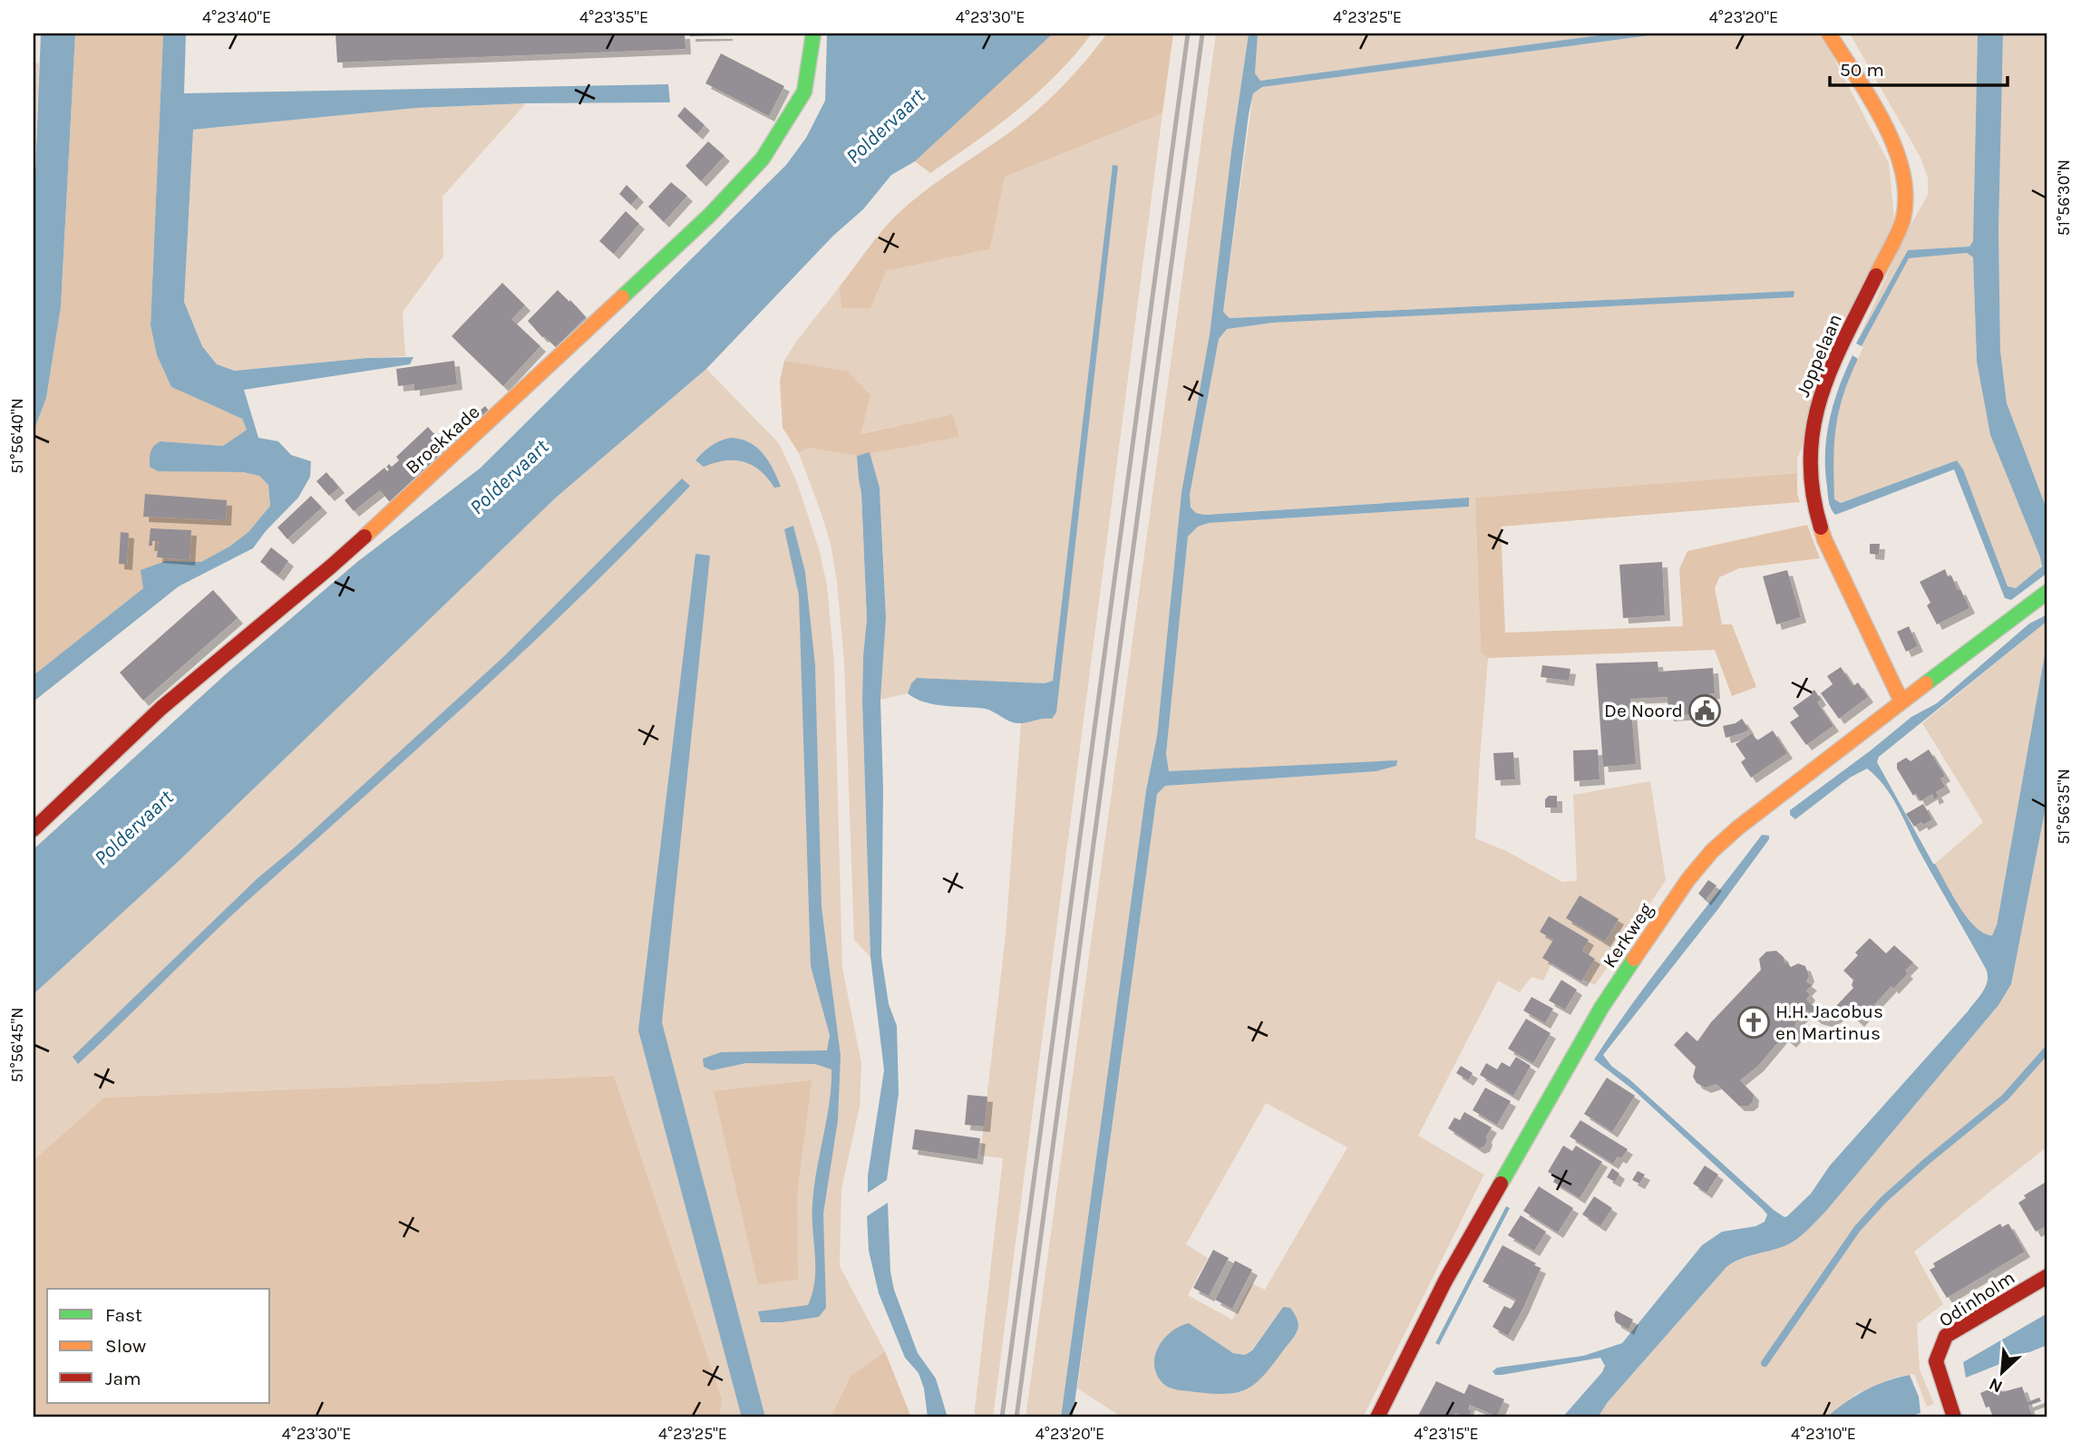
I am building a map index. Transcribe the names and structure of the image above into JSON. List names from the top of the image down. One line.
{"streets":{"street":["Joppelaan","Broekkade","Kerkweg","Odinholm"]},"crossings":[["Joppelaan","Kerkweg"]],"water":["Poldervaart"],"places":{"public building":["De Noord"],"church":["H.H. Jacobus en Martinus"]},"legend":["Fast","Slow","Jam"],"scale_bar":"50 m","north":"bottom left","coordinates":["4°23'40\"E","4°23'35\"E","4°23'30\"E","4°23'25\"E","4°23'20\"E","51°56'30\"N","51°56'40\"N","51°56'35\"N","51°56'45\"N","4°23'15\"E","4°23'10\"E"]}
